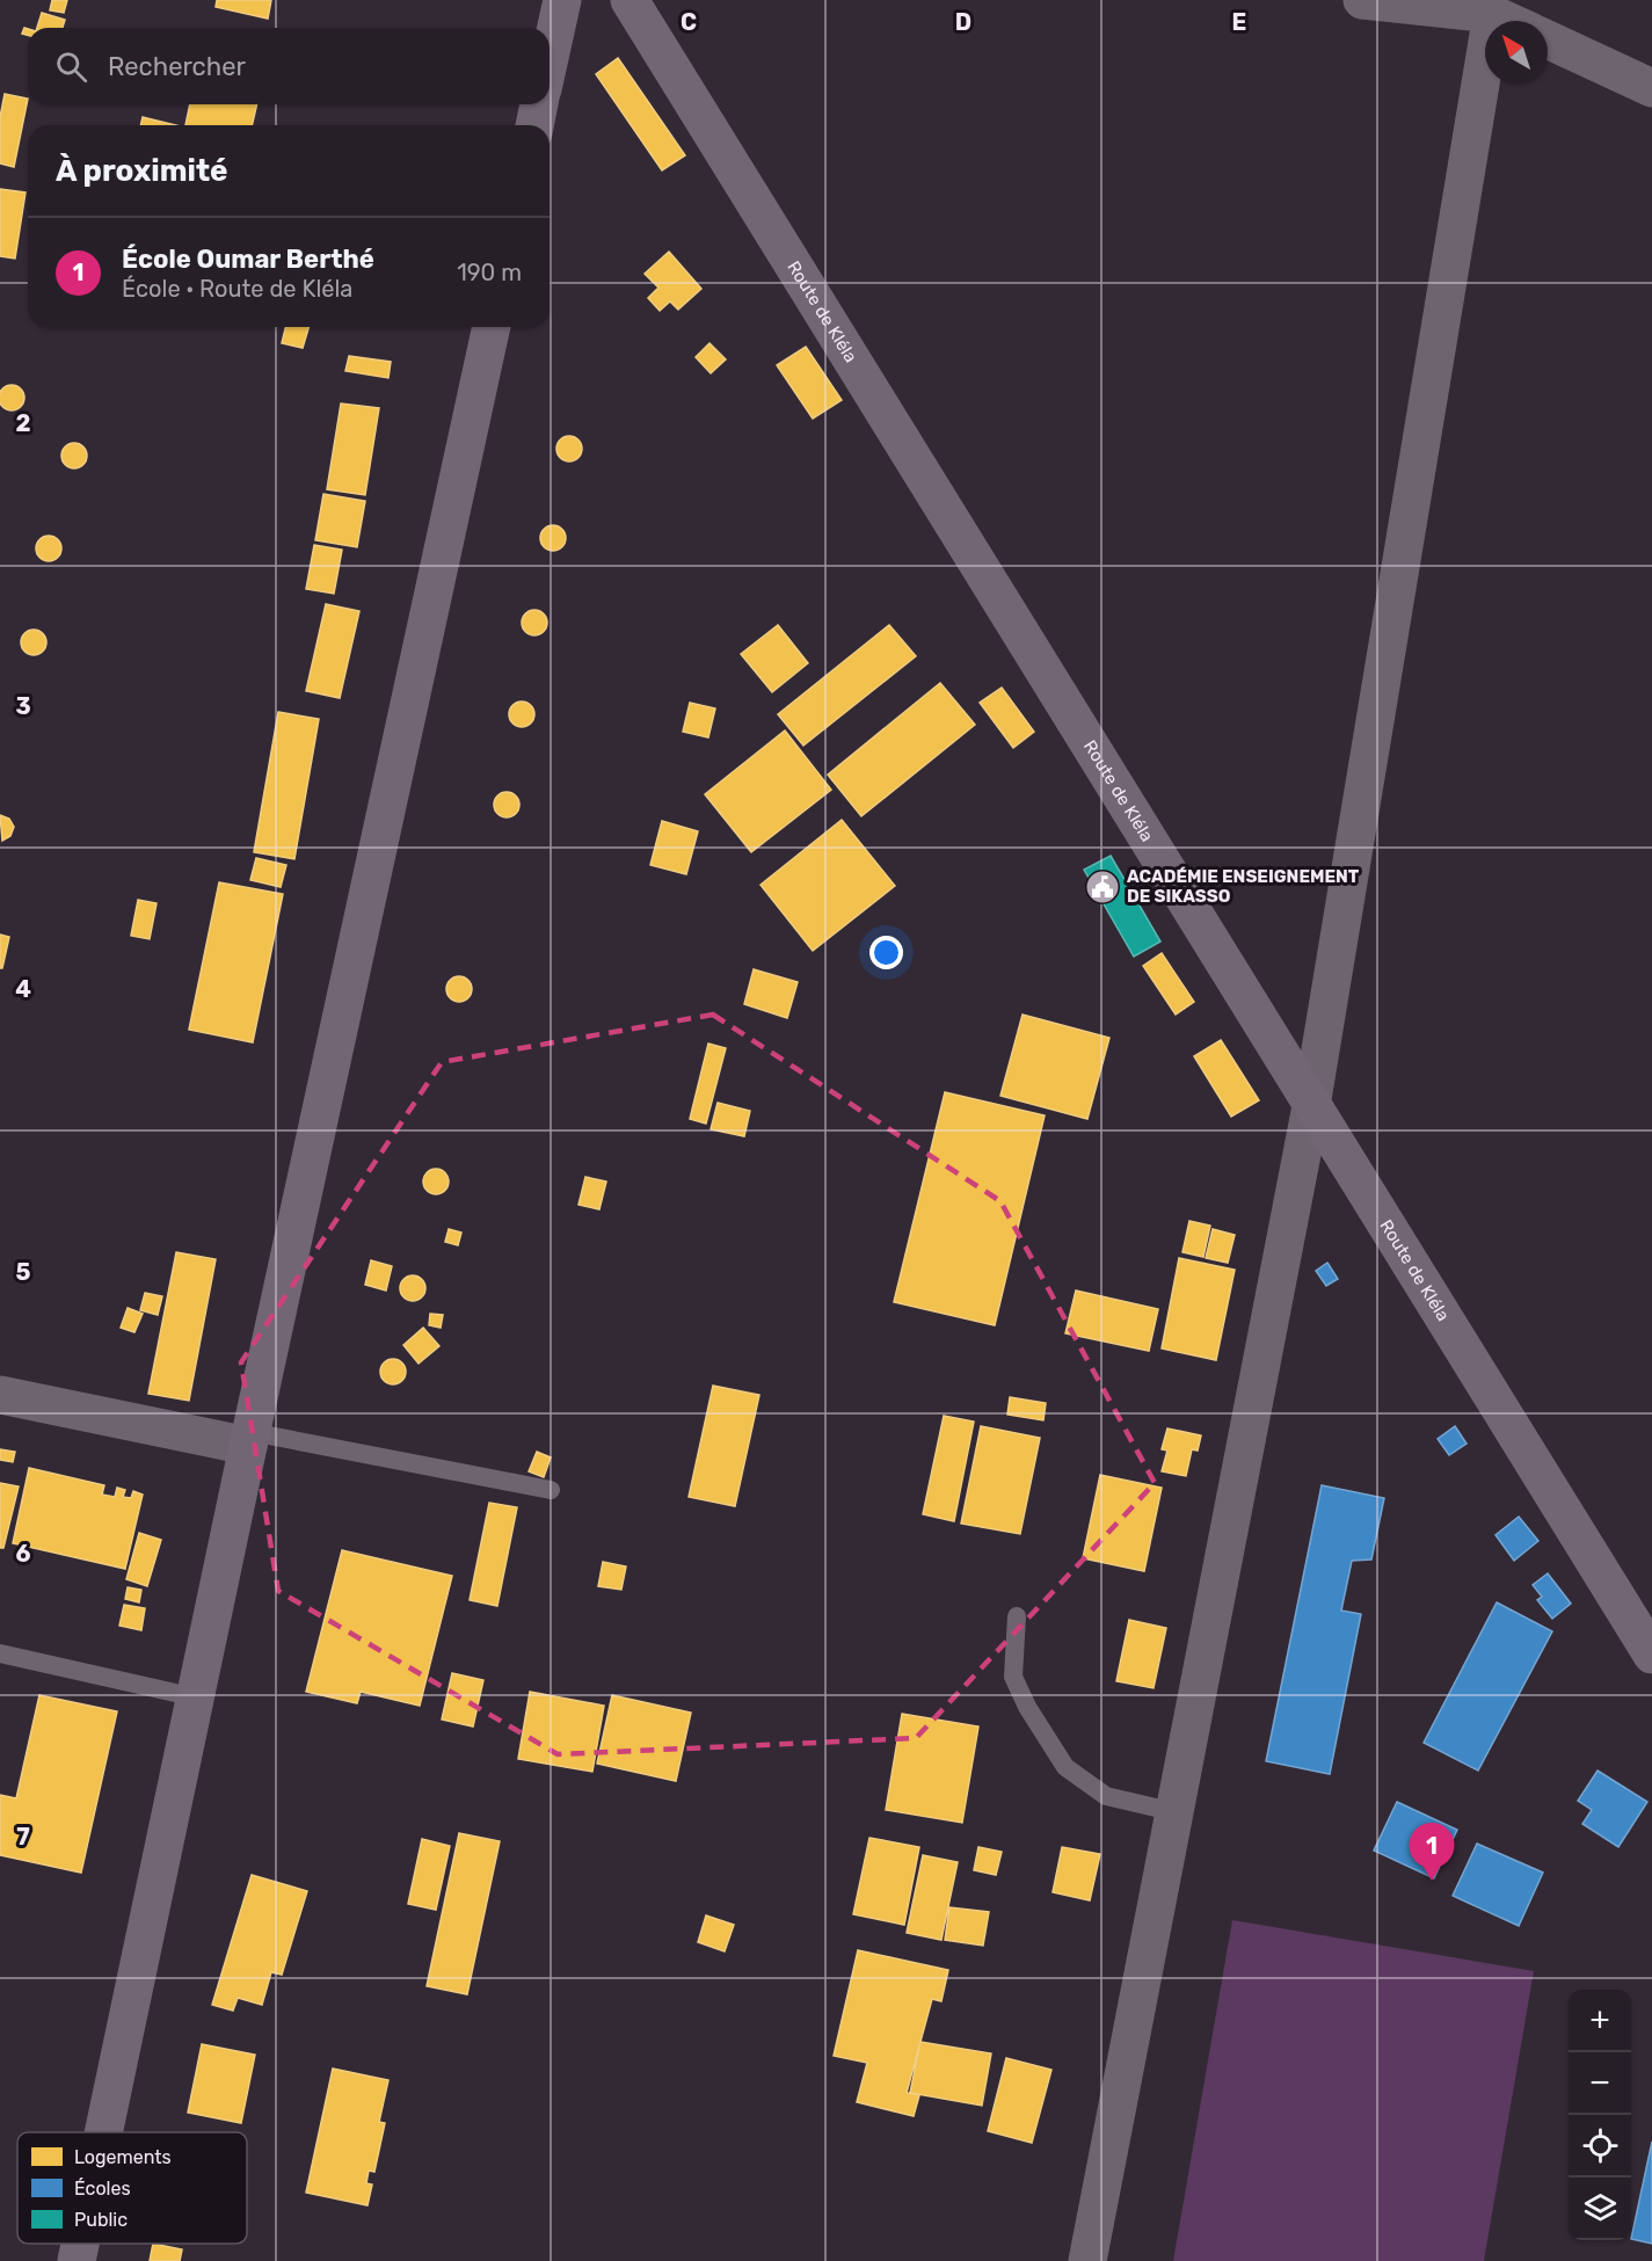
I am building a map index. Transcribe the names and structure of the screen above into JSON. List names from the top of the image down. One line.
{"streets":{"street":["Route de Kléla"]},"places":{"public building":["ACADÉMIE ENSEIGNEMENT DE SIKASSO"]},"legend":["Logements","Écoles","Public"],"north":"top left","page":{"search":"Rechercher","heading":"À proximité","list":[{"mark":"1","name":"École Oumar Berthé","note":"École · Route de Kléla","value":"190 m"}],"pins":"1","map_buttons":["+","−"]},"grid":{"columns":["C","D","E"],"rows":["2","3","4","5","6","7"]}}
